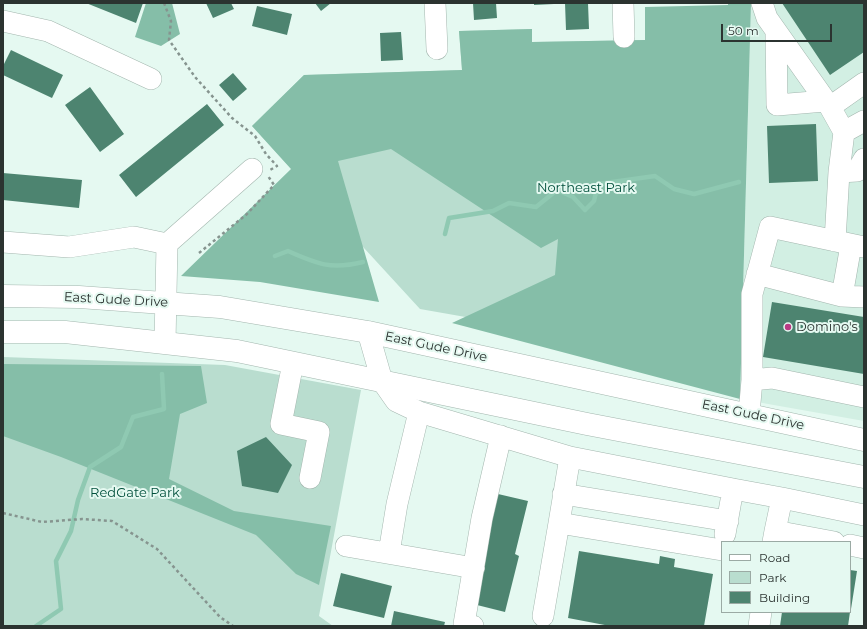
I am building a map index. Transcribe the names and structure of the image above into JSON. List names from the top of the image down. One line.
{"streets":{"main road":["East Gude Drive"]},"parks":["Northeast Park","RedGate Park"],"places":["Domino's"],"legend":["Road","Park","Building"],"scale_bar":"50 m"}
